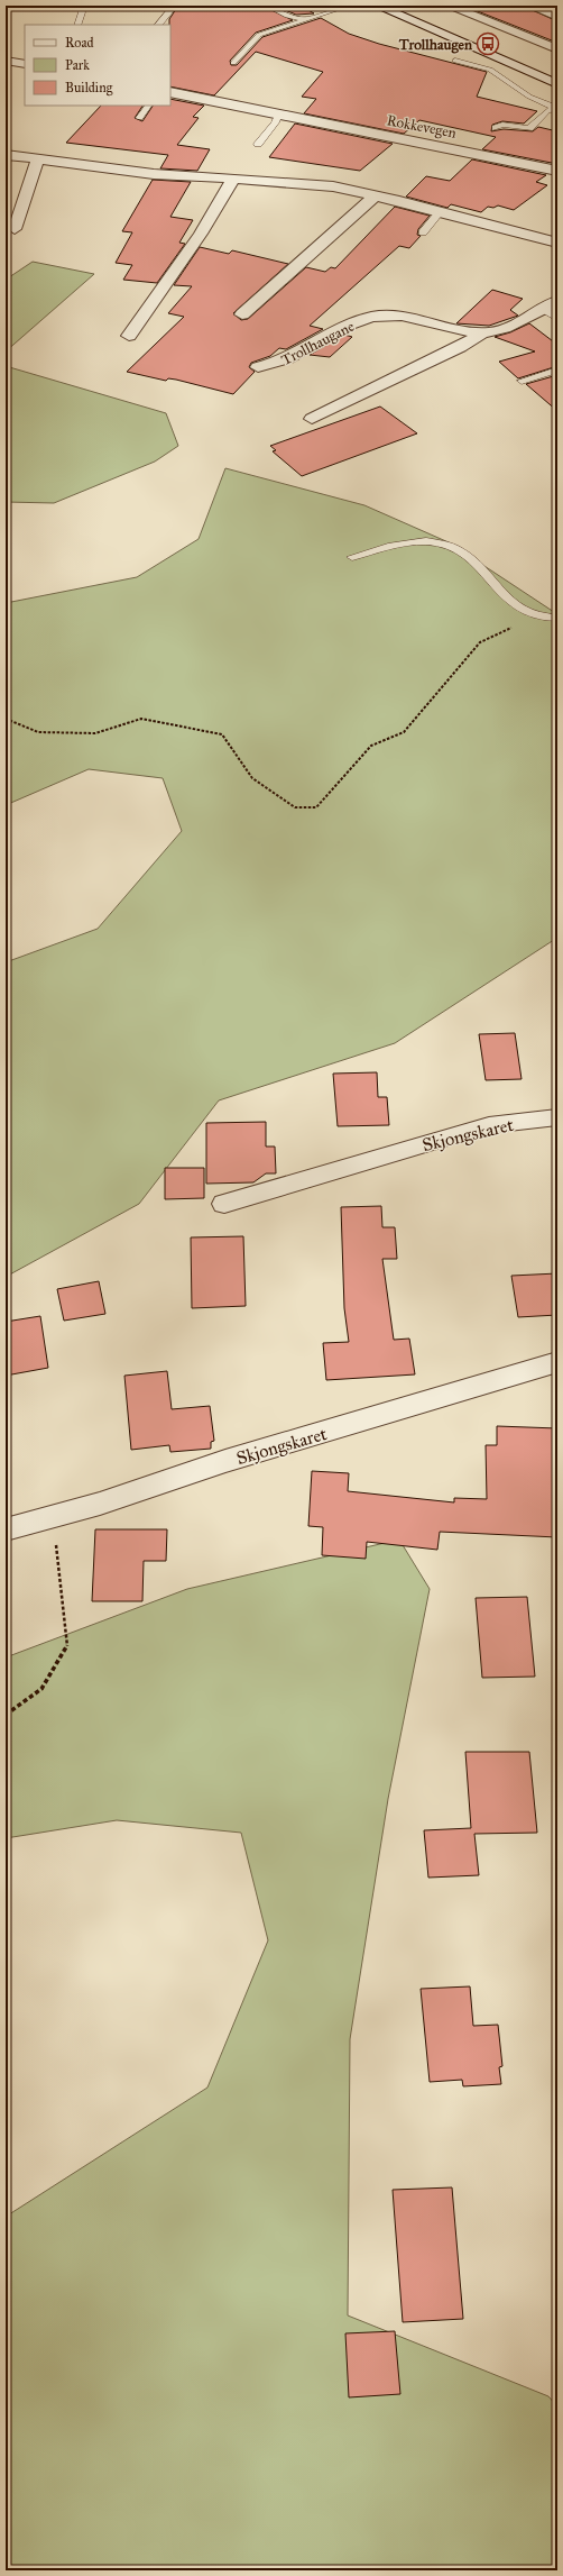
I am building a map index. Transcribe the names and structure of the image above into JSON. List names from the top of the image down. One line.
{"streets":{"street":["Rokkevegen","Trollhaugane","Skjongskaret"]},"places":{"bus stop":["Trollhaugen"]},"legend":["Road","Park","Building"]}
